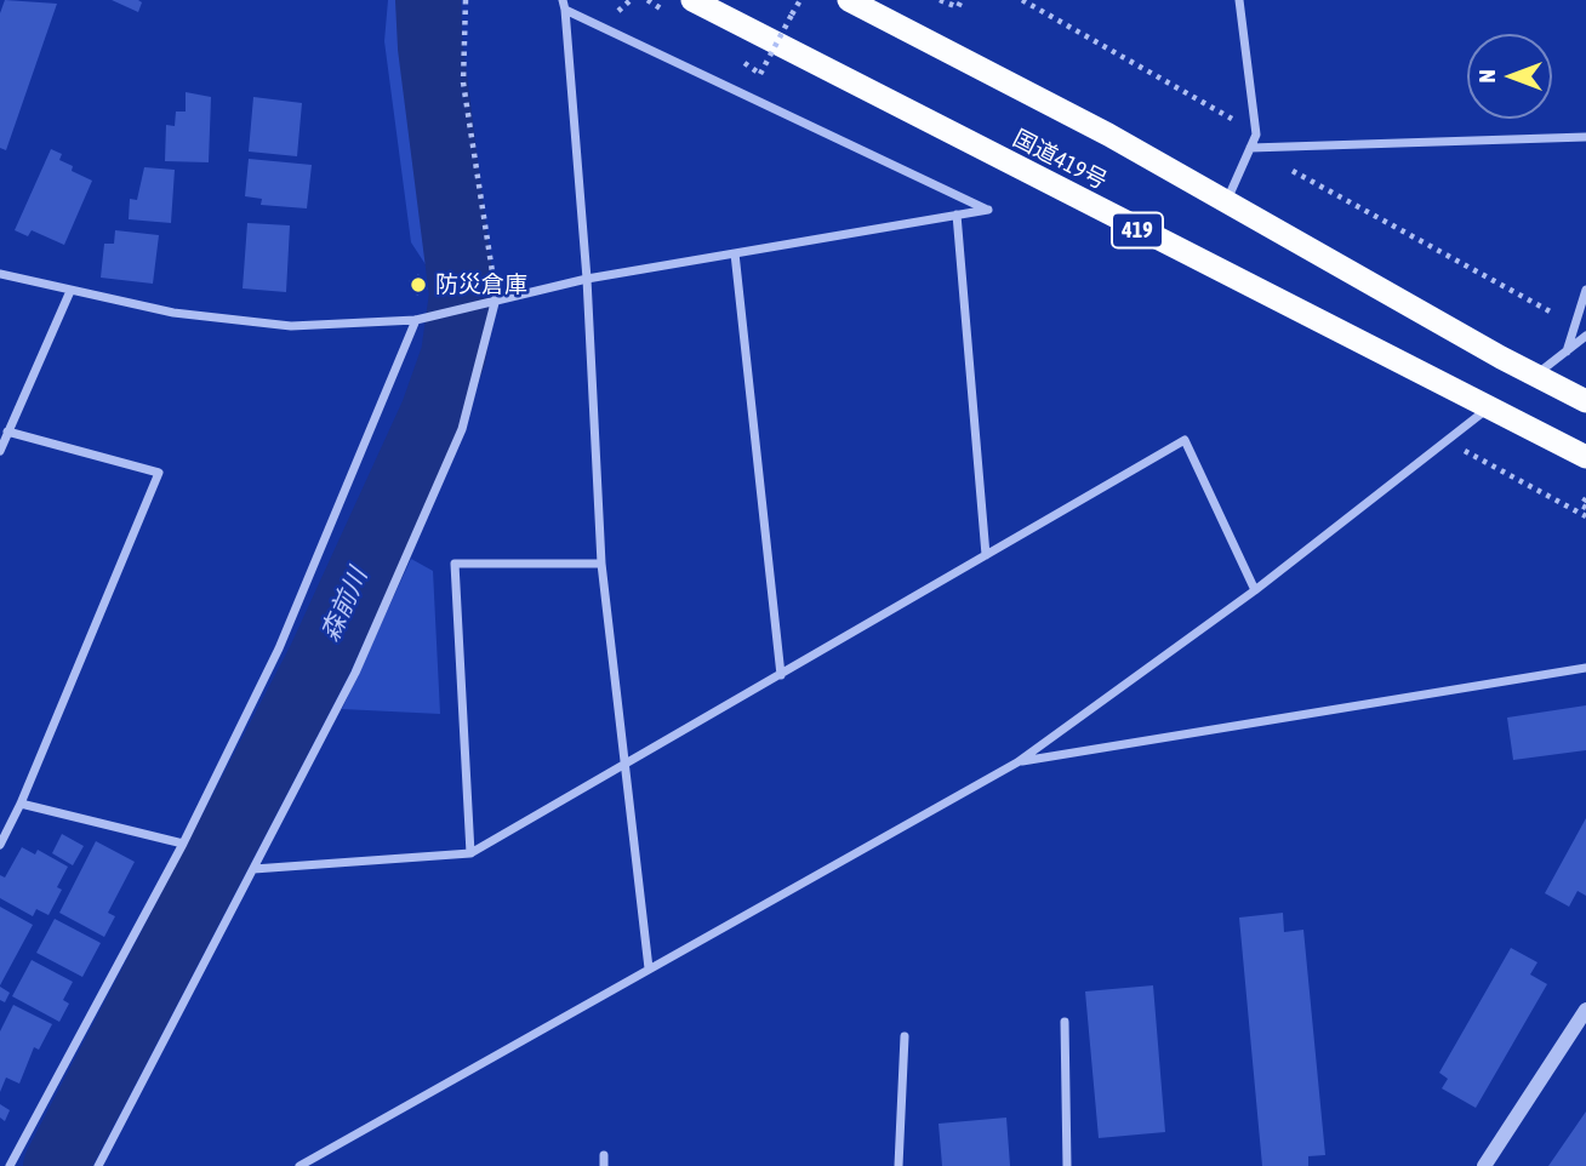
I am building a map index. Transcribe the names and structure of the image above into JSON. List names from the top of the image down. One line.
{"streets":{"highway":["国道419号","419"]},"water":["森前川"],"places":["防災倉庫"],"north":"left"}
